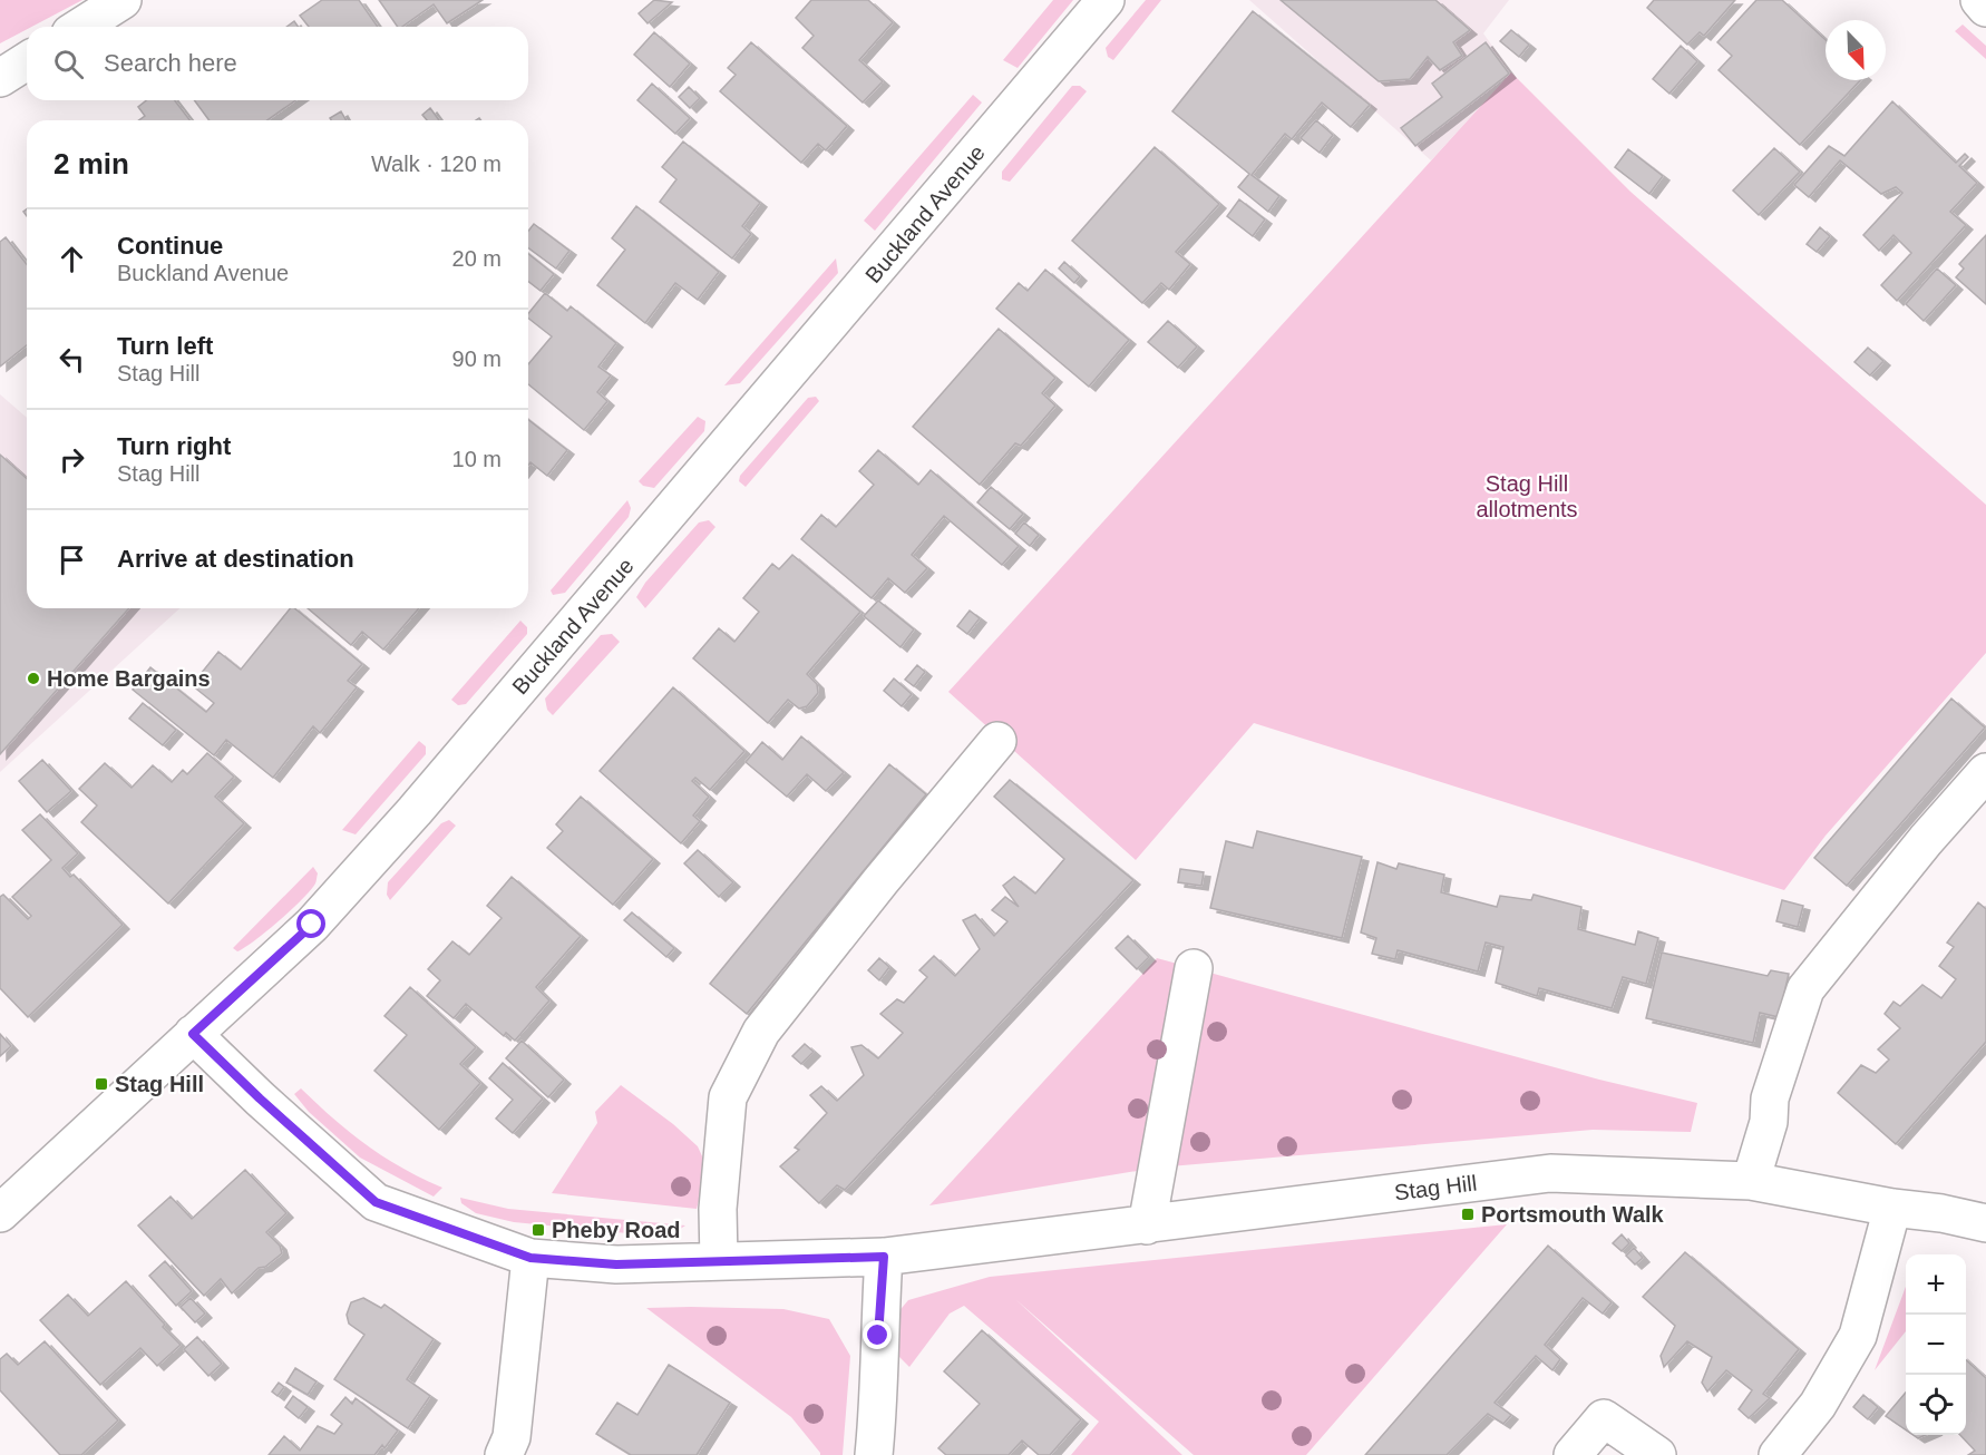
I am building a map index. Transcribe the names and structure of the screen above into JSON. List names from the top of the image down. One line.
{"streets":{"street":["Buckland Avenue","Stag Hill"]},"crossings":[["Buckland Avenue","Stag Hill"]],"parks":["Stag Hill allotments"],"places":{"other":["Home Bargains"],"transit":["Stag Hill","Portsmouth Walk","Pheby Road"]},"north":"bottom right","page":{"search":"Search here","heading":["2 min","Walk · 120 m"],"list":[["Continue","Buckland Avenue","20 m"],["Turn left","Stag Hill","90 m"],["Turn right","Stag Hill","10 m"],"Arrive at destination"],"map_buttons":["+","−"]}}
